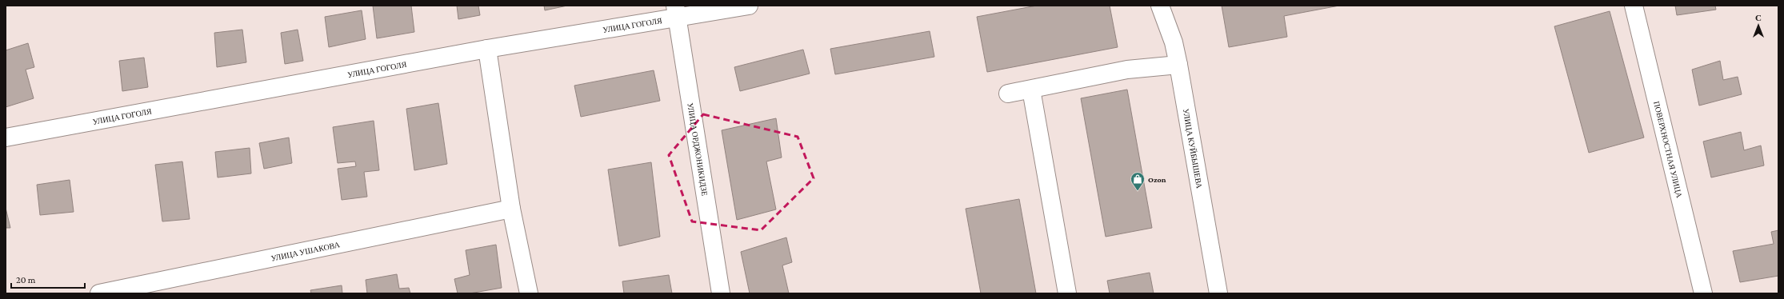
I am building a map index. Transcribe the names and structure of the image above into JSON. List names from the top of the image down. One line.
{"streets":{"street":["УЛИЦА ГОГОЛЯ","УЛИЦА КУЙБЫШЕВА","УЛИЦА ОРДЖОНИКИДЗЕ","ПОВЕРХНОСТНАЯ УЛИЦА","УЛИЦА УШАКОВА"]},"crossings":[["УЛИЦА ГОГОЛЯ","УЛИЦА ОРДЖОНИКИДЗЕ"]],"places":{"shop":["Ozon"]},"scale_bar":"20 m","north":"top"}
